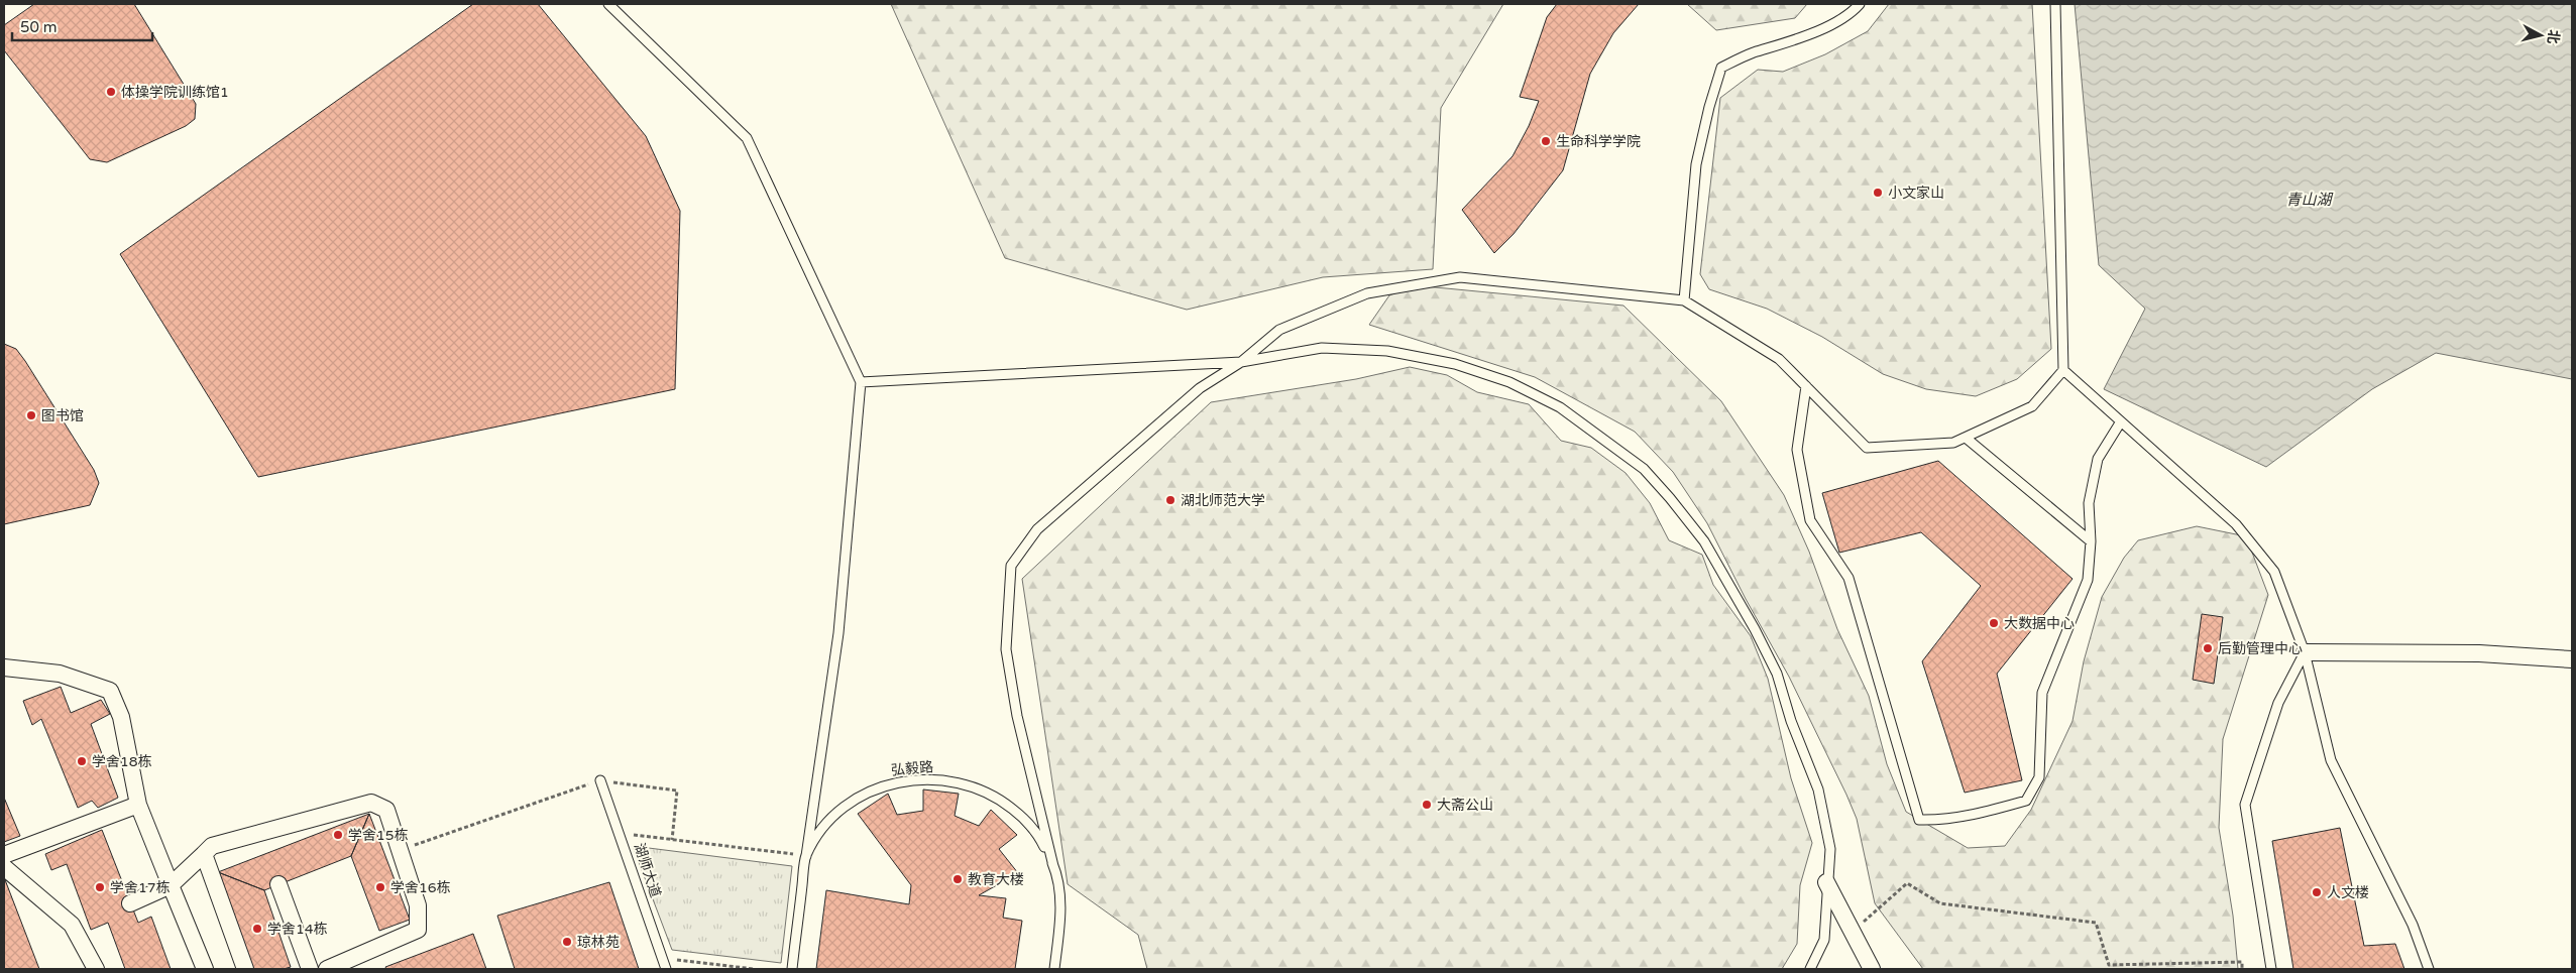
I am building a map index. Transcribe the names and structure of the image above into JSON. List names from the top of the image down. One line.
{"streets":{"lane":["弘毅路","湖师大道"]},"water":["青山湖"],"places":["体操学院训练馆1","生命科学学院","小文家山","图书馆","湖北师范大学","大数据中心","后勤管理中心","学舍18栋","大斋公山","学舍15栋","教育大楼","学舍17栋","学舍16栋","人文楼","学舍14栋","琼林苑"],"scale_bar":"50 m","north":"right"}
